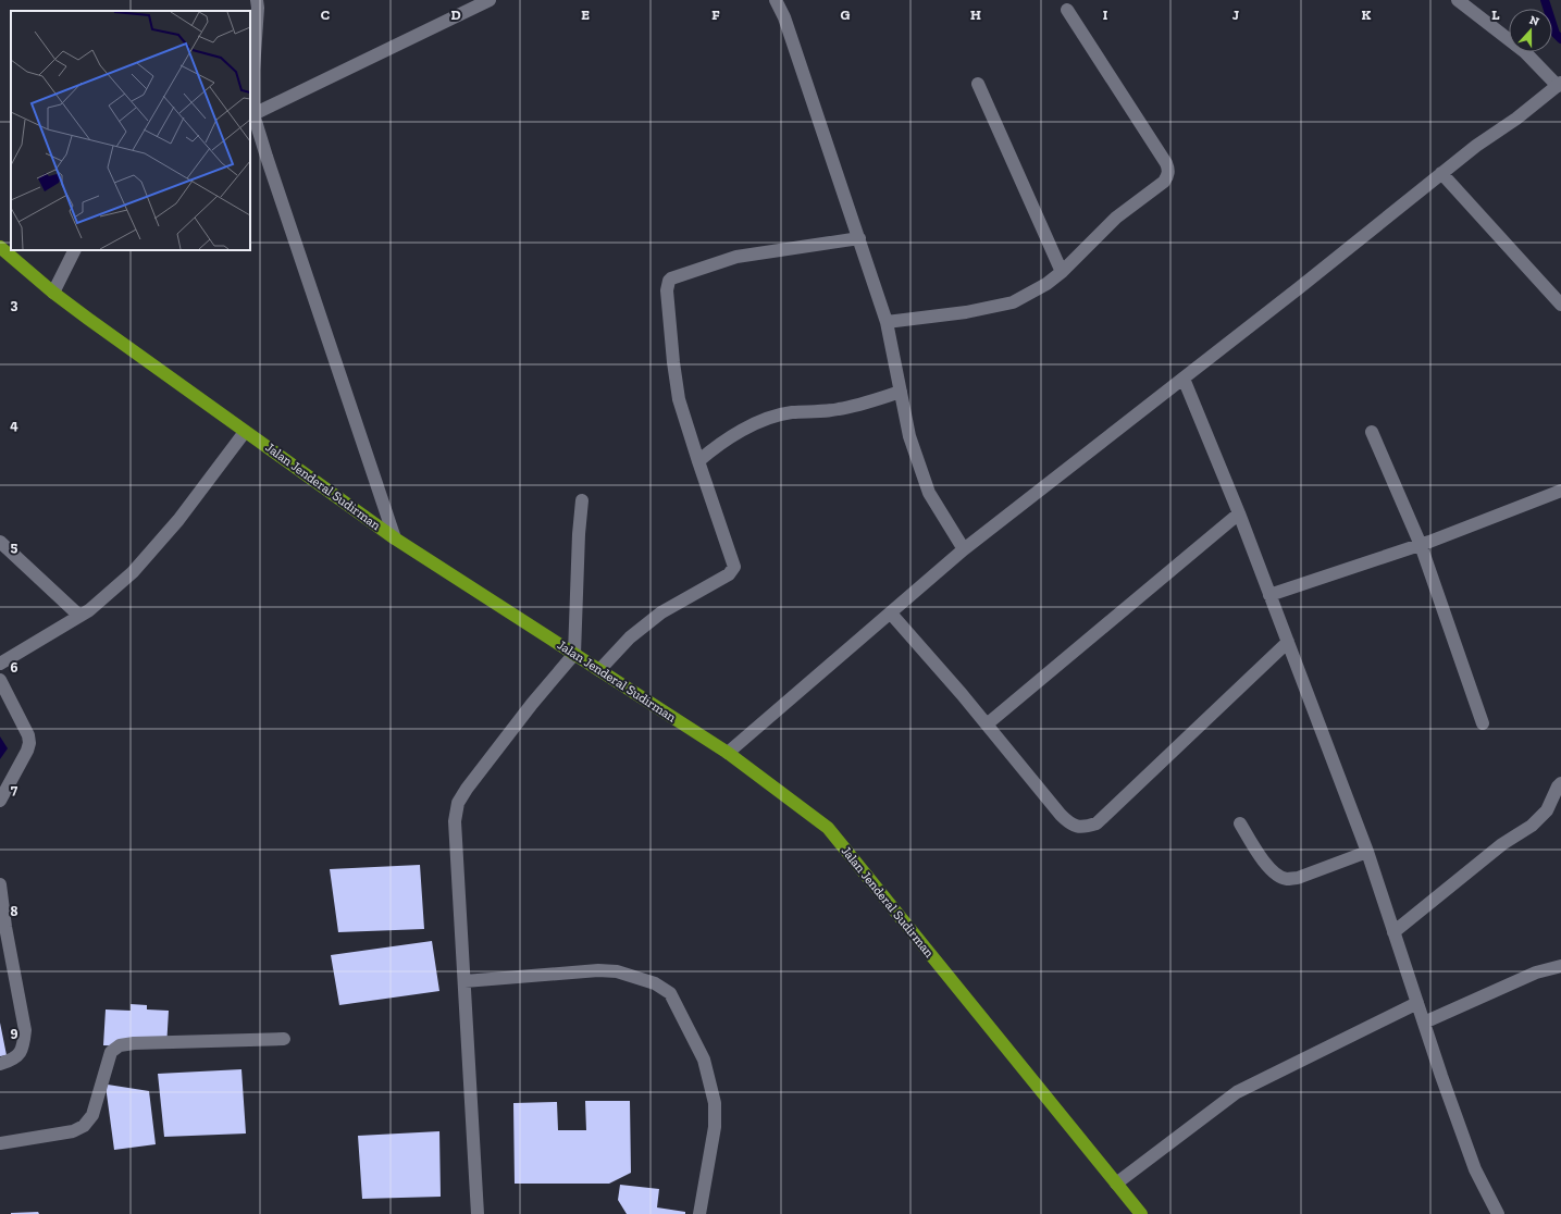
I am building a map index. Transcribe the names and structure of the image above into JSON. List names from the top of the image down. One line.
{"streets":{"highway":["Jalan Jenderal Sudirman"]},"north":"top","grid":{"columns":["C","D","E","F","G","H","I","J","K","L"],"rows":["3","4","5","6","7","8","9"]}}
